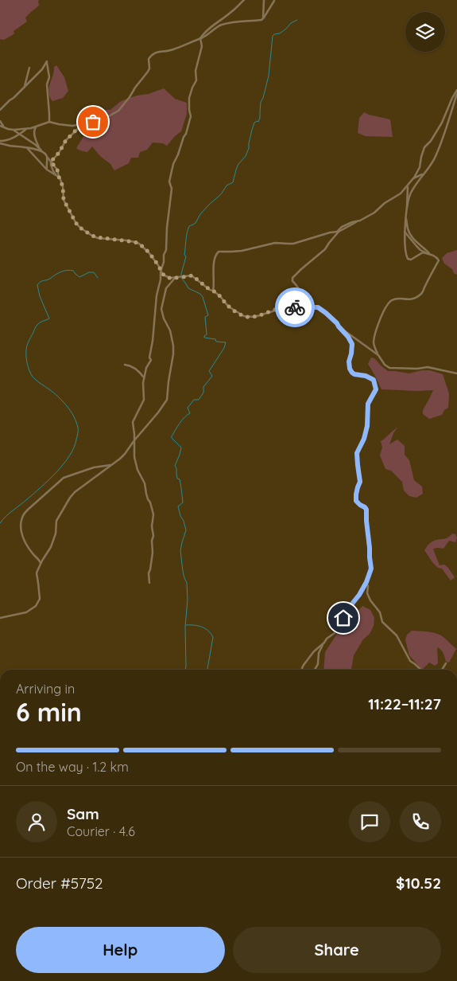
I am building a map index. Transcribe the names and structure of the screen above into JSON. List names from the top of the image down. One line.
{"page":{"heading":["6 min","Arriving in","11:22–11:27"],"panel":["Sam","Courier · 4.6","Order #5752","$10.52"],"bar":"On the way · 1.2 km","buttons":["Help","Share"]}}
